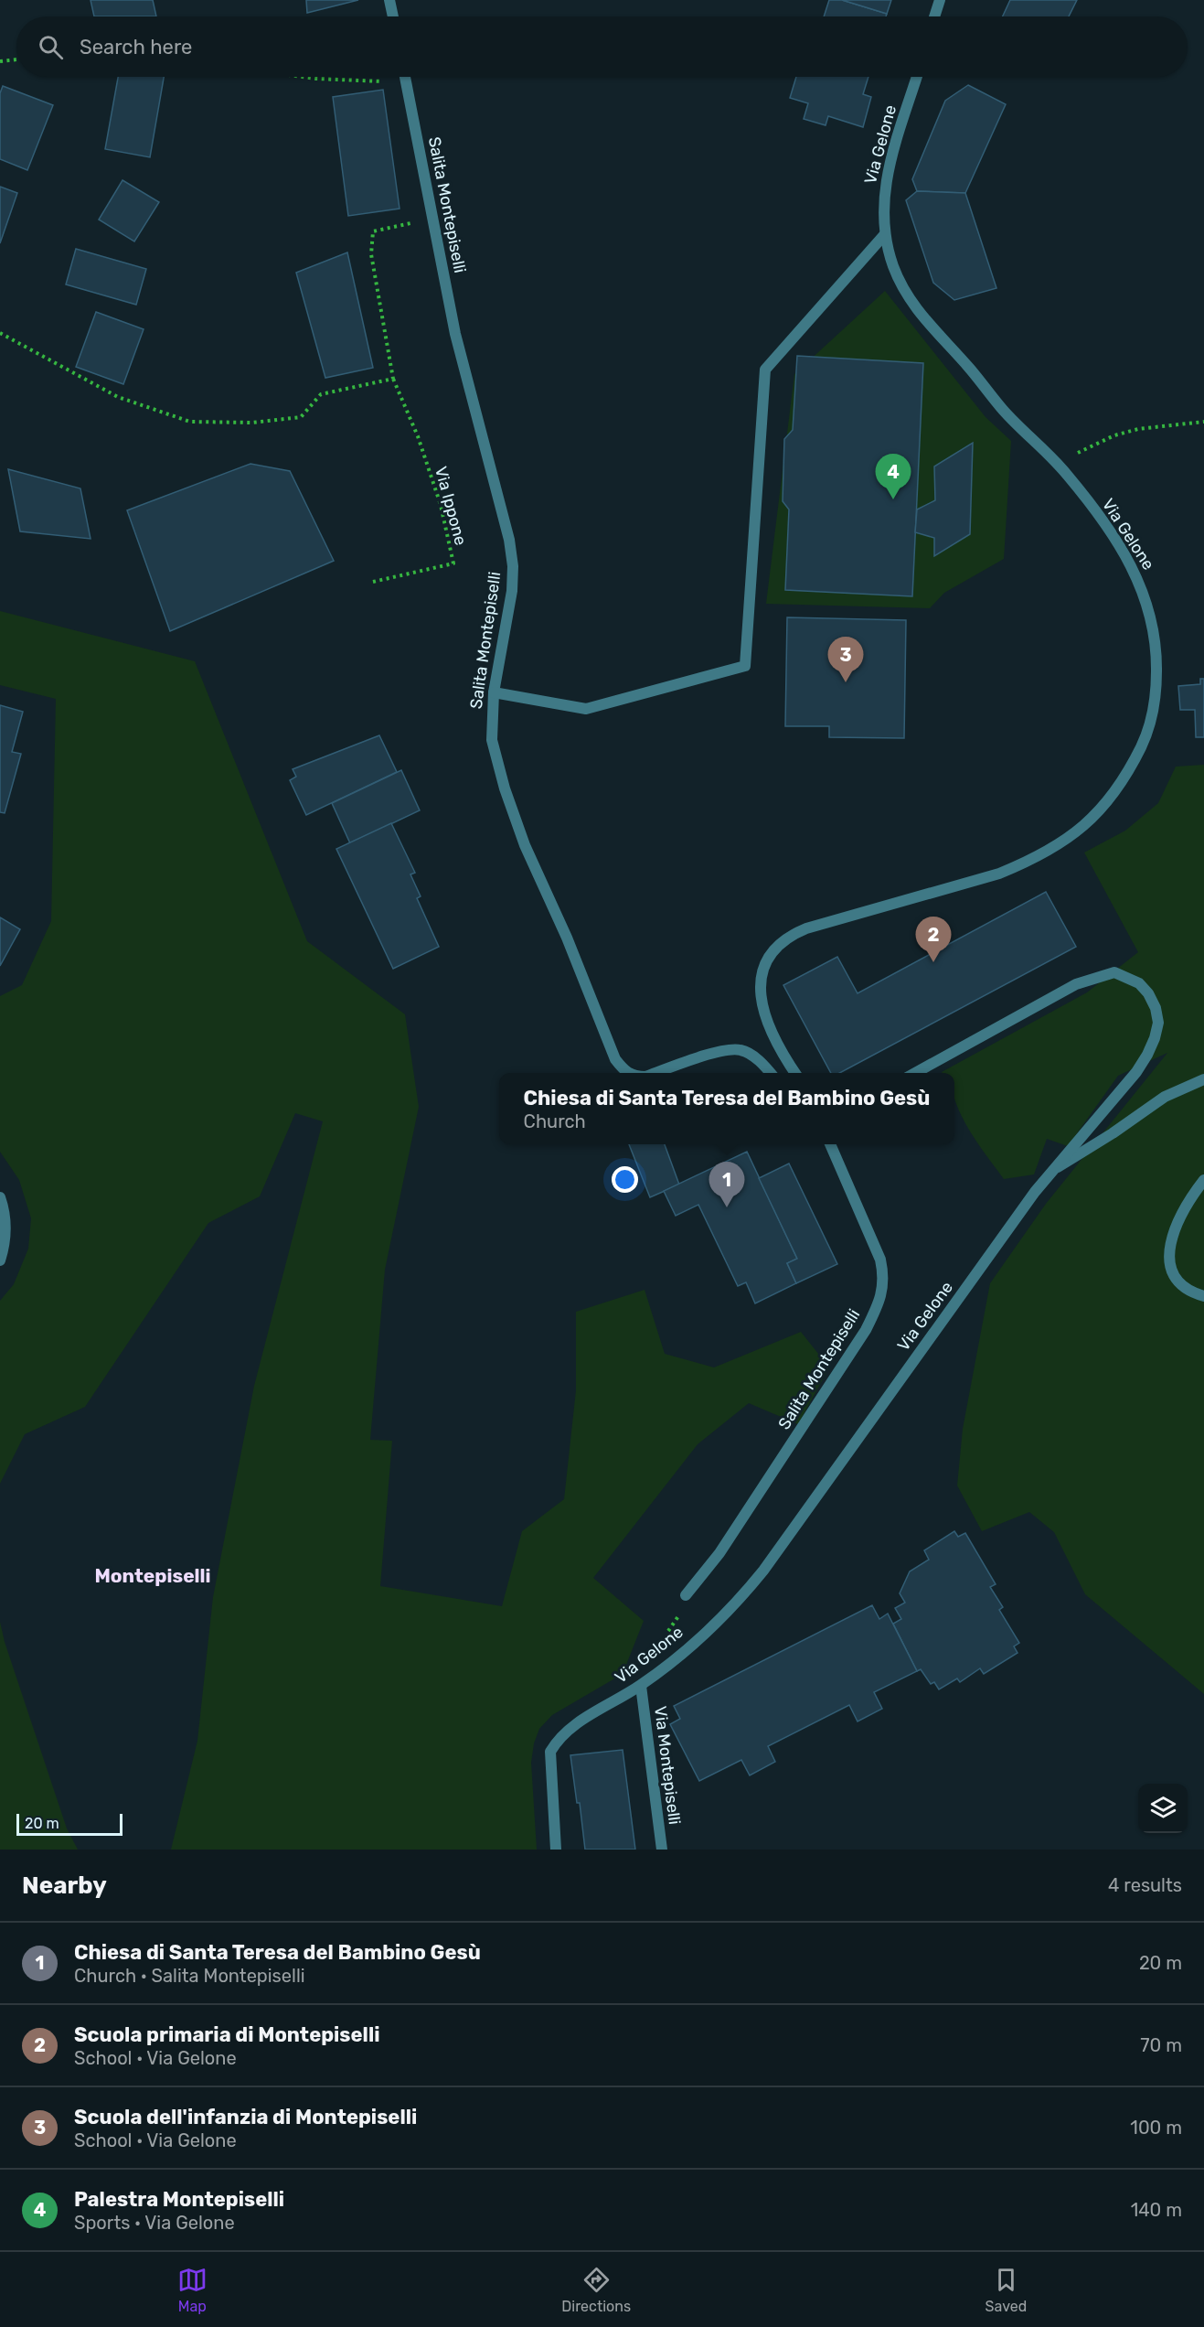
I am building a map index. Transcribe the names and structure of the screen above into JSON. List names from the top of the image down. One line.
{"streets":{"street":["Via Gelone","Salita Montepiselli","Via Montepiselli"],"path":["Via Ippone"]},"crossings":[["Via Gelone","Via Montepiselli"]],"districts":["Montepiselli"],"scale_bar":"20 m","page":{"search":"Search here","pins":["4","3","2","1"],"popup":["Chiesa di Santa Teresa del Bambino Gesù","Church"],"scale":"20 m","heading":["Nearby","4 results"],"list":[{"mark":"1","name":"Chiesa di Santa Teresa del Bambino Gesù","note":"Church · Salita Montepiselli","value":"20 m"},{"mark":"2","name":"Scuola primaria di Montepiselli","note":"School · Via Gelone","value":"70 m"},{"mark":"3","name":"Scuola dell'infanzia di Montepiselli","note":"School · Via Gelone","value":"100 m"},{"mark":"4","name":"Palestra Montepiselli","note":"Sports · Via Gelone","value":"140 m"}],"nav":["Map","Directions","Saved"]}}
